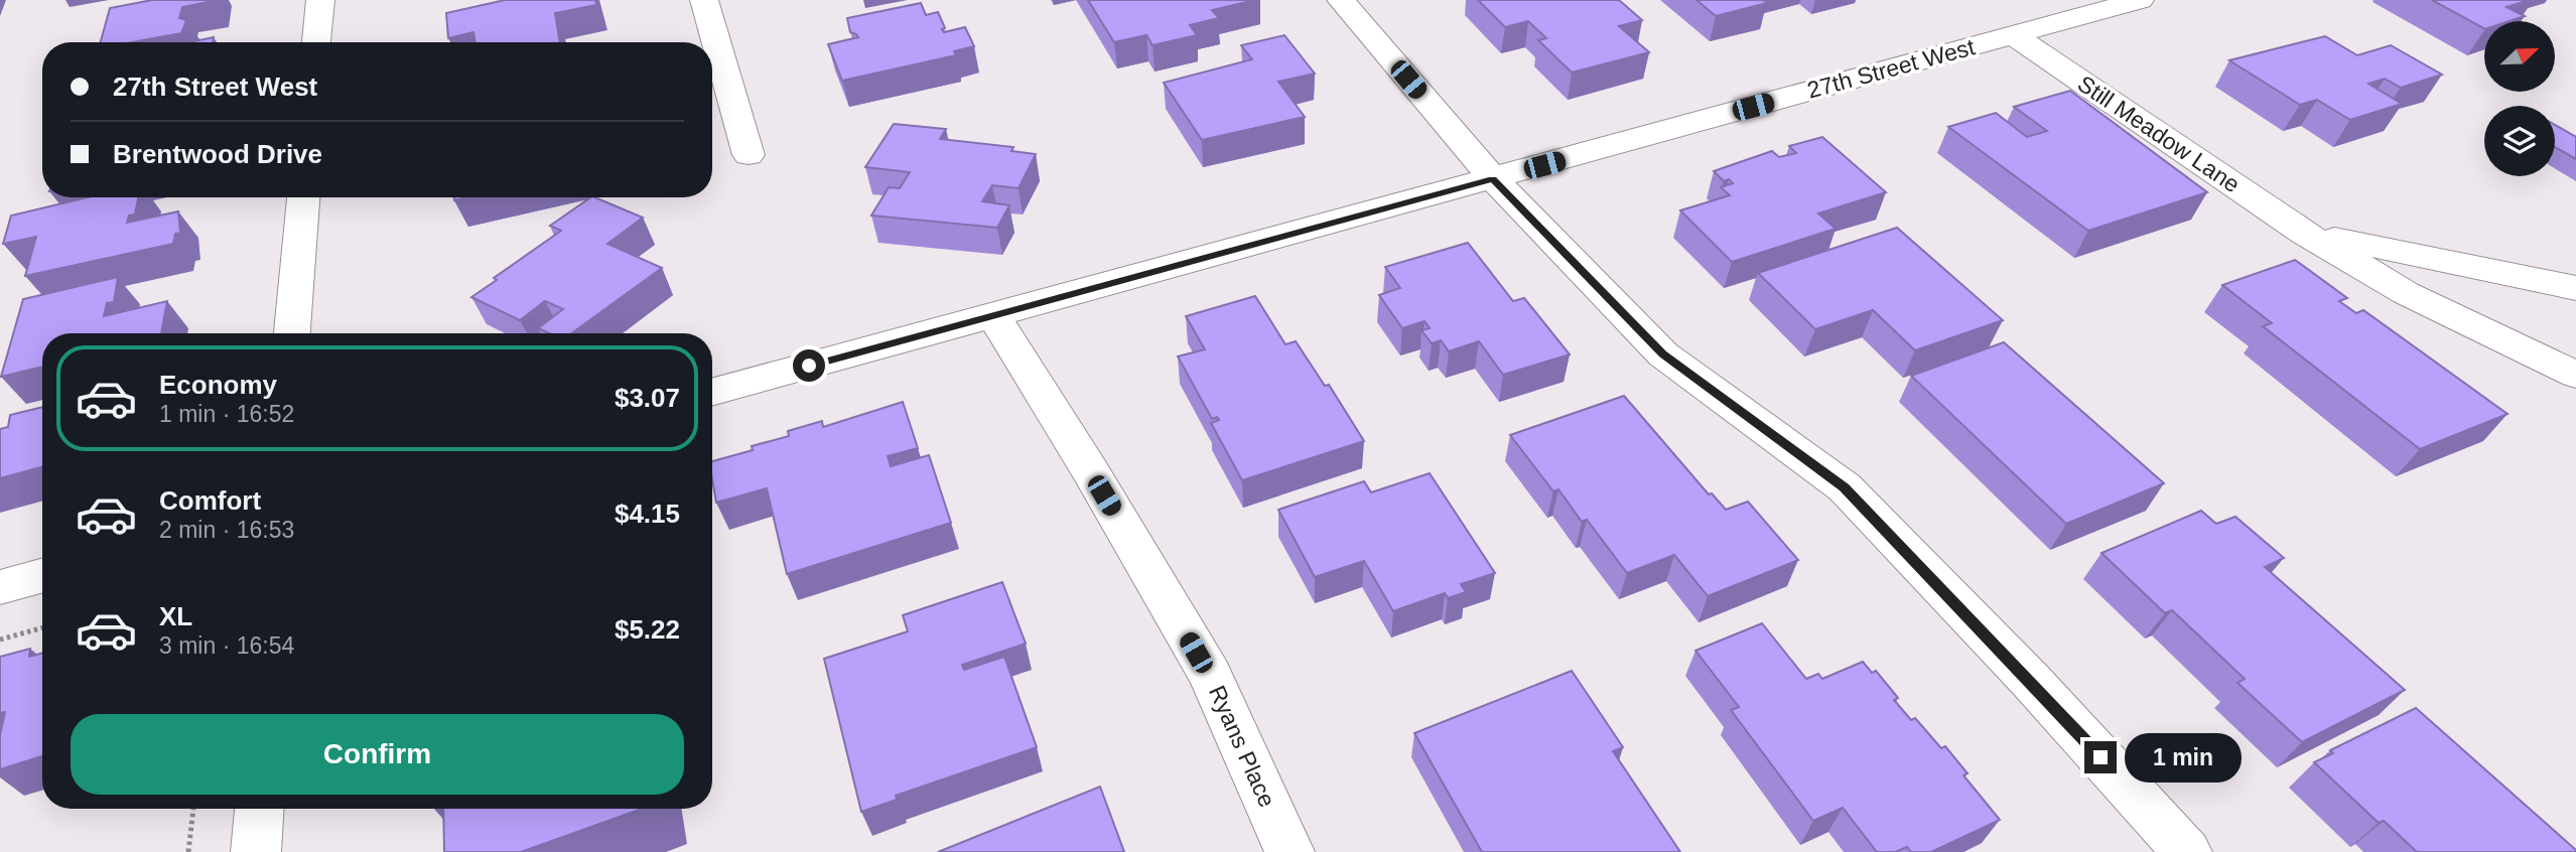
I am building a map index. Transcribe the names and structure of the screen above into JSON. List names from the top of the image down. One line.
{"streets":{"street":["27th Street West","Still Meadow Lane","Ryans Place"]},"crossings":[["27th Street West","Still Meadow Lane"],["27th Street West","Ryans Place"]],"north":"top right","page":{"banner":["27th Street West","Brentwood Drive"],"list":[{"name":"Economy","note":"1 min · 16:52","value":"$3.07"},{"name":"Comfort","note":"2 min · 16:53","value":"$4.15"},{"name":"XL","note":"3 min · 16:54","value":"$5.22"}],"buttons":"Confirm","bubble":"1 min"}}
